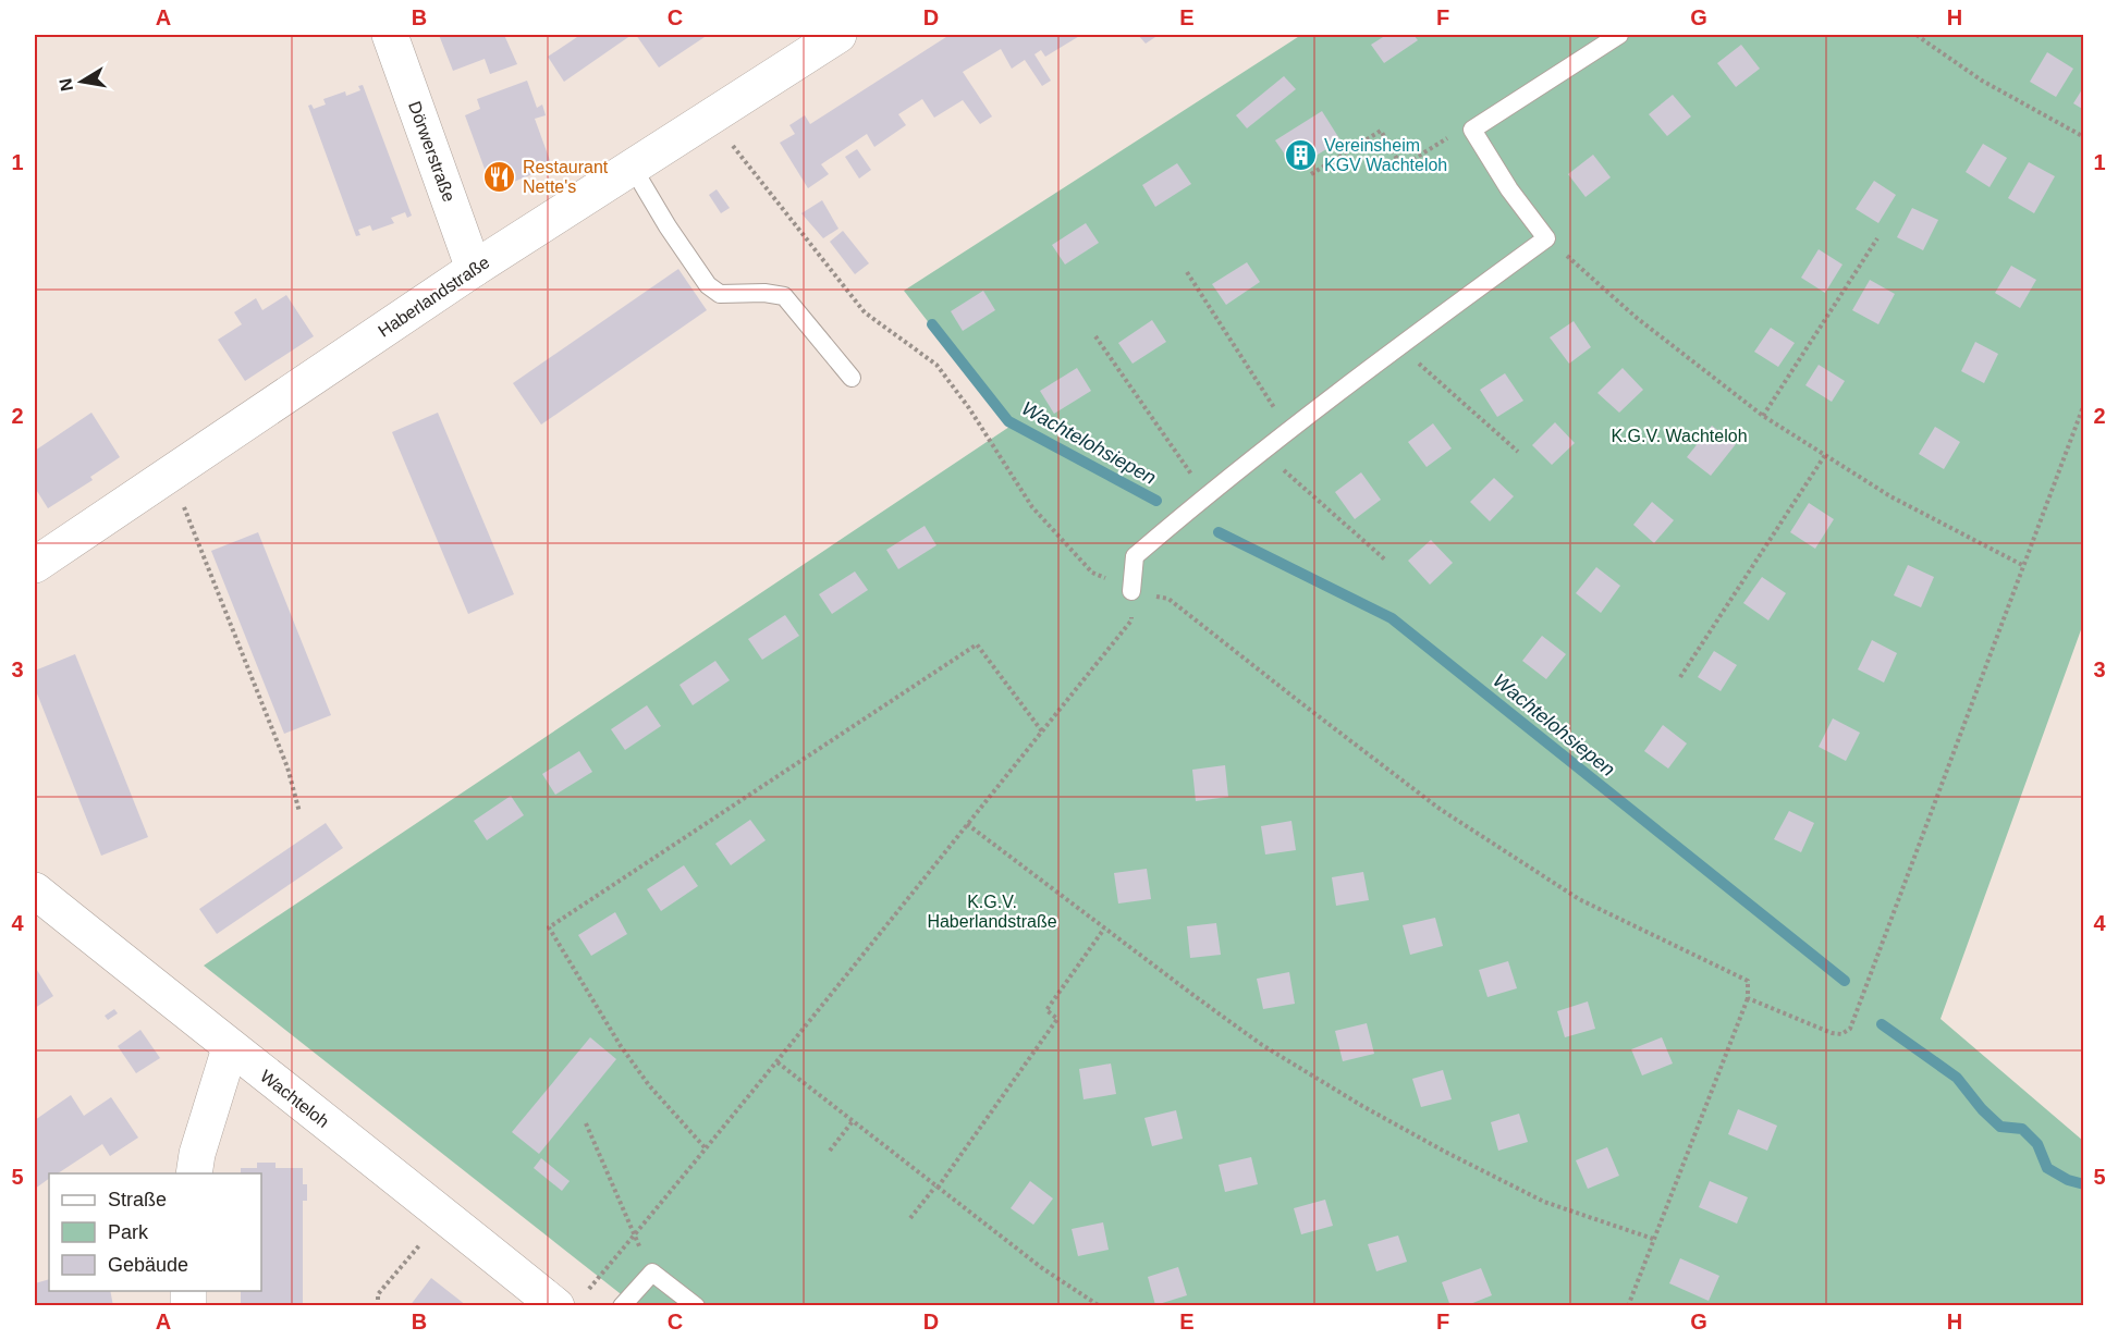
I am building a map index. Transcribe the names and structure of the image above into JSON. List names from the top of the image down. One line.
{"streets":{"street":["Dörwerstraße","Haberlandstraße","Wachteloh"]},"crossings":[["Dörwerstraße","Haberlandstraße"]],"water":["Wachtelohsiepen"],"parks":["K.G.V. Wachteloh","K.G.V. Haberlandstraße"],"places":{"building":["Vereinsheim KGV Wachteloh"],"restaurant":["Restaurant Nette's"]},"legend":["Straße","Park","Gebäude"],"north":"left","grid":{"columns":["A","B","C","D","E","F","G","H"],"rows":["1","2","3","4","5"]}}
